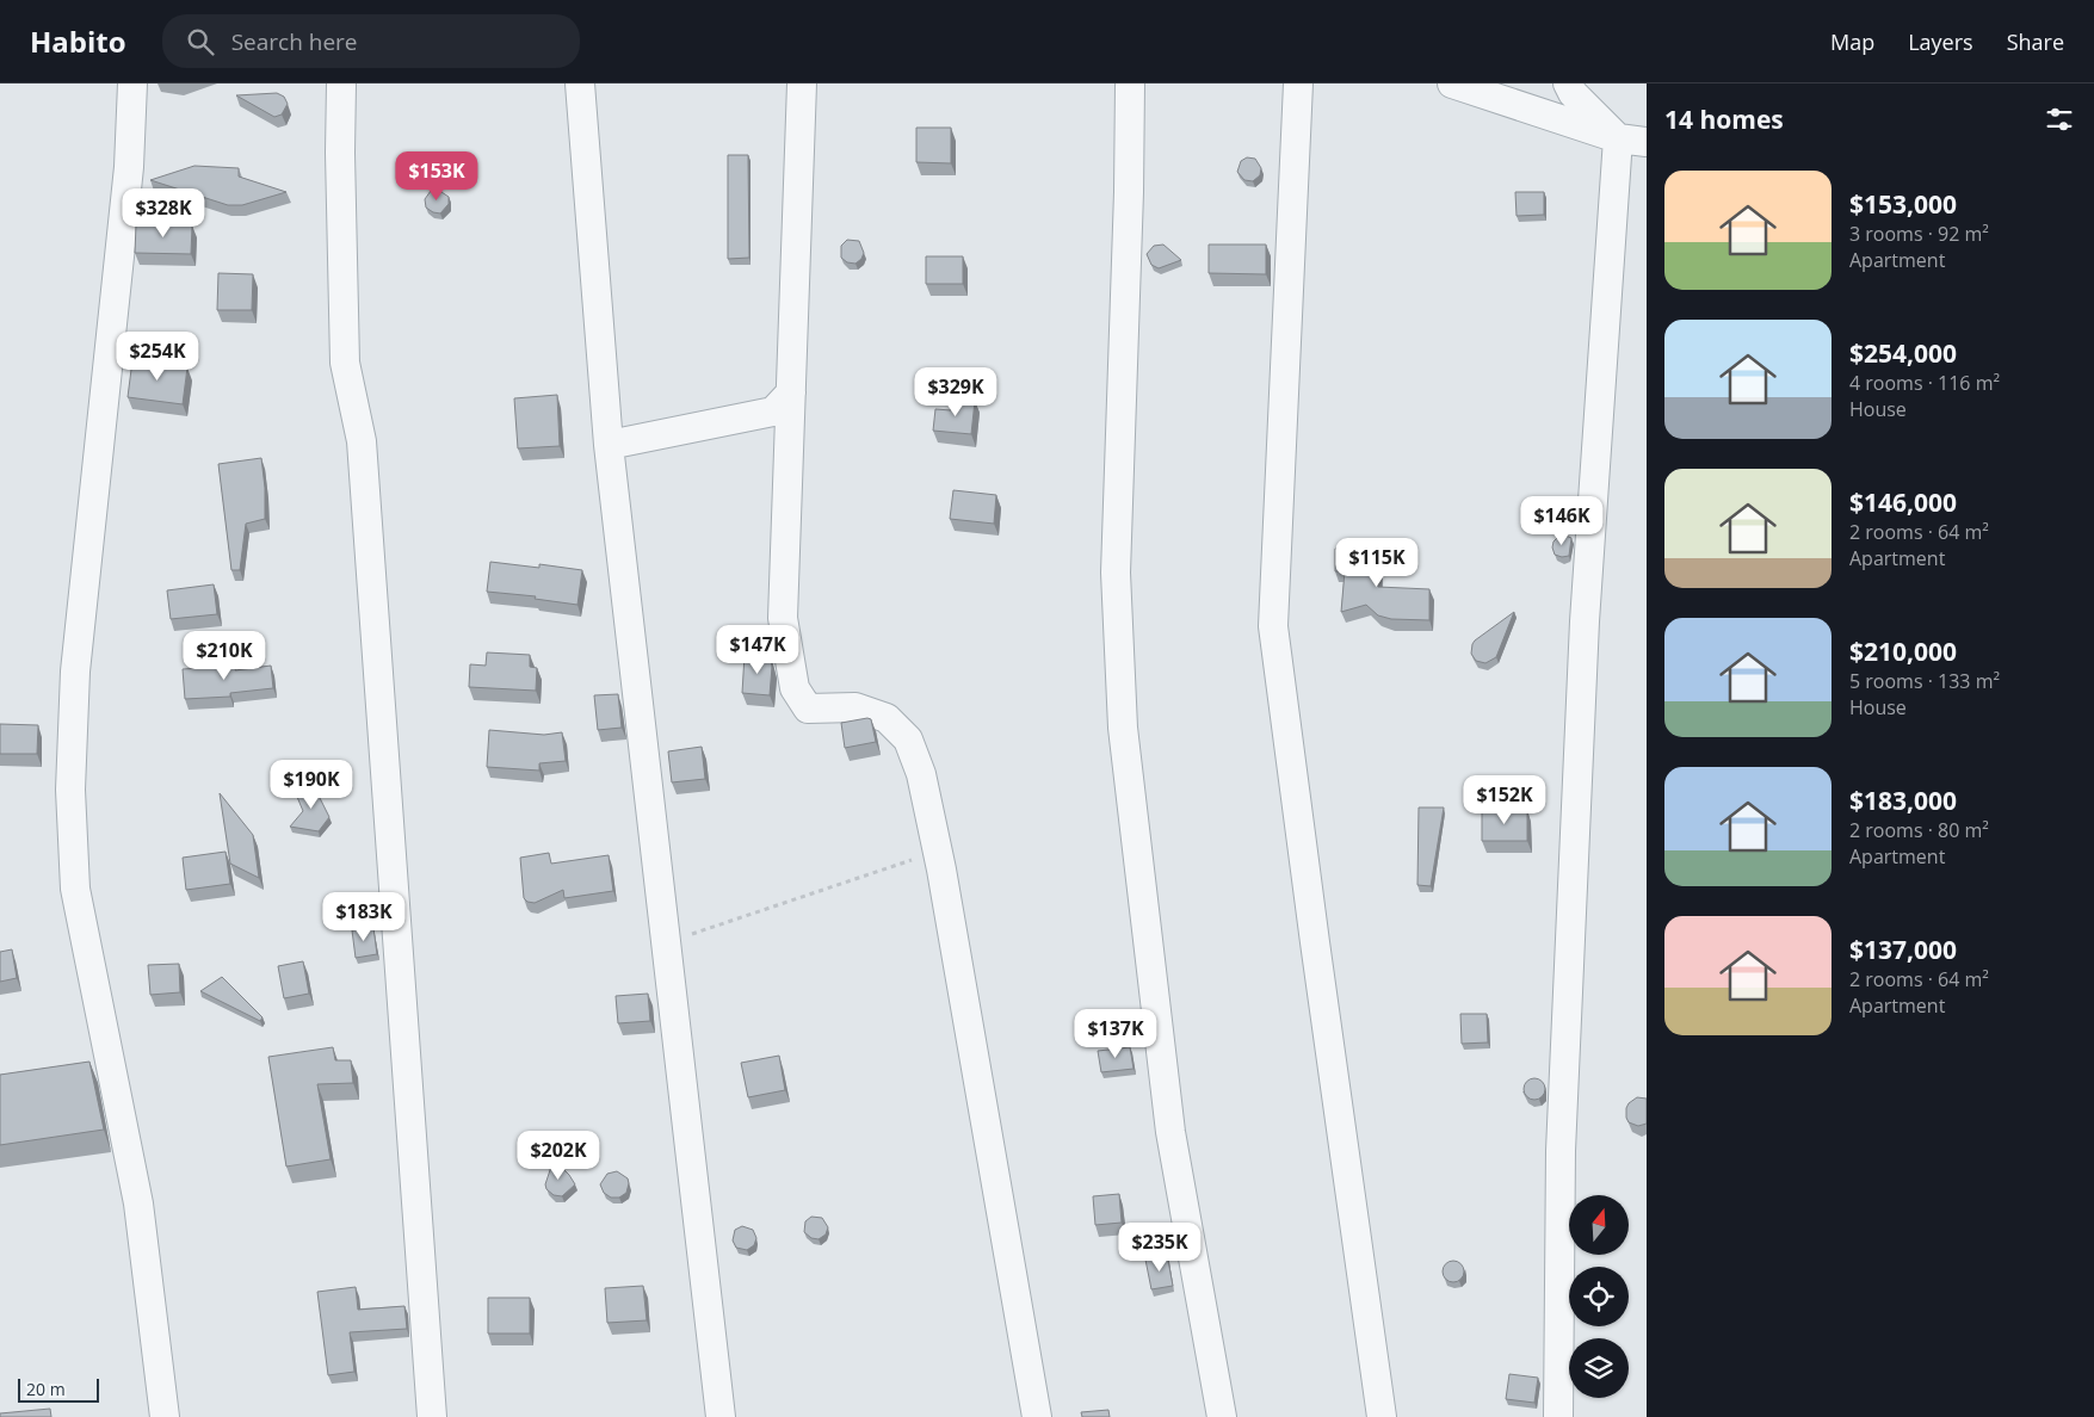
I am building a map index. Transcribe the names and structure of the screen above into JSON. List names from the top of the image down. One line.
{"scale_bar":"20 m","north":"top","page":{"header":"Habito","search":"Search here","nav":["Map","Layers","Share"],"heading":"14 homes","price":["$153K","$328K","$254K","$329K","$146K","$115K","$147K","$210K","$190K","$152K","$183K","$137K","$202K","$235K"],"list":[{"name":"$153,000","note":"3 rooms · 92 m² · Apartment"},{"name":"$254,000","note":"4 rooms · 116 m² · House"},{"name":"$146,000","note":"2 rooms · 64 m² · Apartment"},{"name":"$210,000","note":"5 rooms · 133 m² · House"},{"name":"$183,000","note":"2 rooms · 80 m² · Apartment"},{"name":"$137,000","note":"2 rooms · 64 m² · Apartment"}],"scale":"20 m"}}
